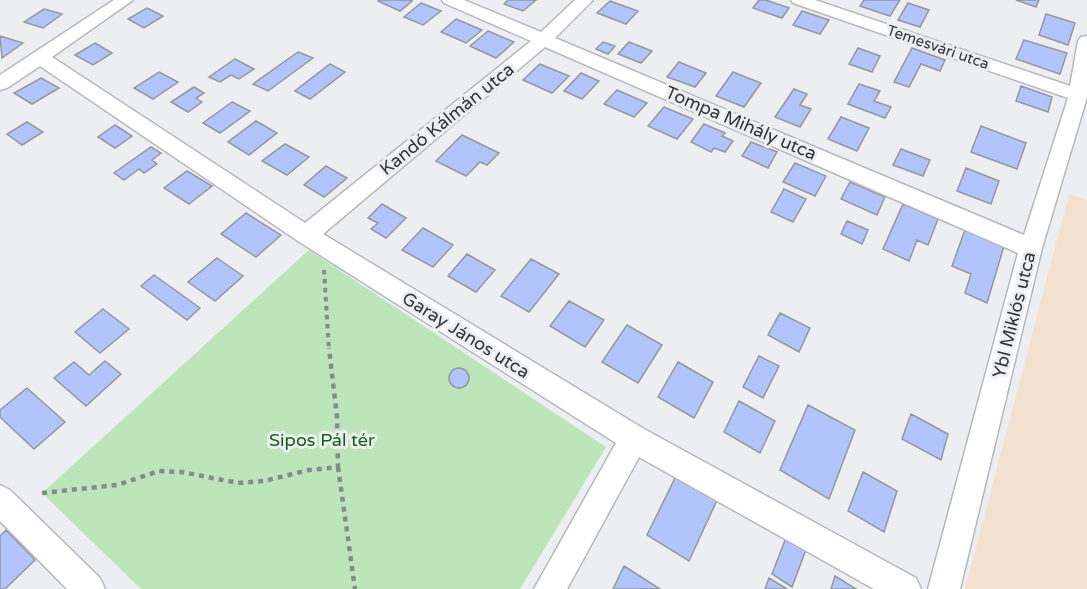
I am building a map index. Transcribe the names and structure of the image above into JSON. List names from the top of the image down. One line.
{"streets":{"street":["Temesvári utca","Kandó Kálmán utca","Tompa Mihály utca","Ybl Miklós utca","Garay János utca"]},"crossings":[["Temesvári utca","Ybl Miklós utca"],["Kandó Kálmán utca","Tompa Mihály utca"],["Kandó Kálmán utca","Garay János utca"],["Tompa Mihály utca","Ybl Miklós utca"]],"parks":["Sipos Pál tér"]}
